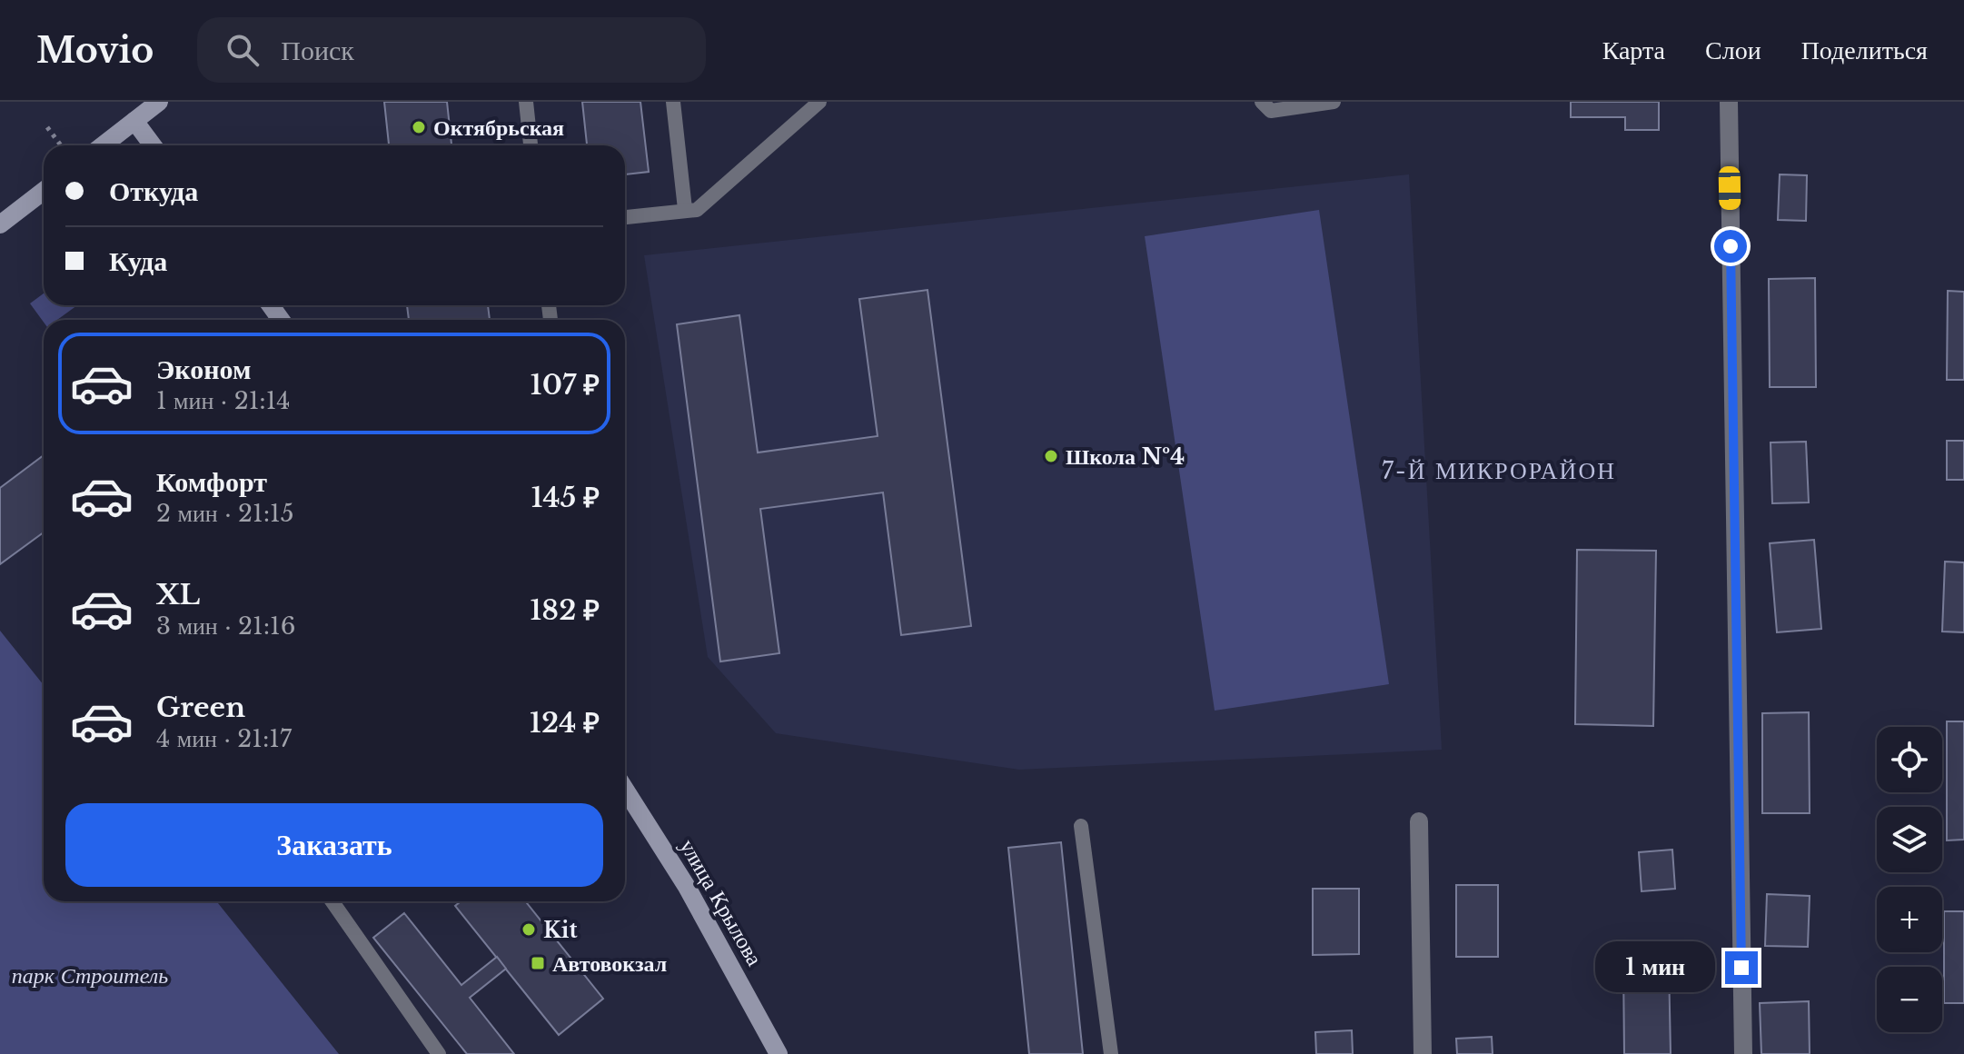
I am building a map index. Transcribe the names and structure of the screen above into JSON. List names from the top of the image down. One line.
{"streets":{"main road":["улица Крылова"]},"districts":["7-Й МИКРОРАЙОН"],"parks":["парк Строитель"],"places":{"other":["Октябрьская","Школа №4","Kit"],"transit":["Автовокзал"]},"page":{"header":"Movio","search":"Поиск","nav":["Карта","Слои","Поделиться"],"banner":["Откуда","Куда"],"list":[{"name":"Эконом","note":"1 мин · 21:14","value":"107 ₽"},{"name":"Комфорт","note":"2 мин · 21:15","value":"145 ₽"},{"name":"XL","note":"3 мин · 21:16","value":"182 ₽"},{"name":"Green","note":"4 мин · 21:17","value":"124 ₽"}],"map_buttons":["+","−"],"buttons":"Заказать","bubble":"1 мин"}}
